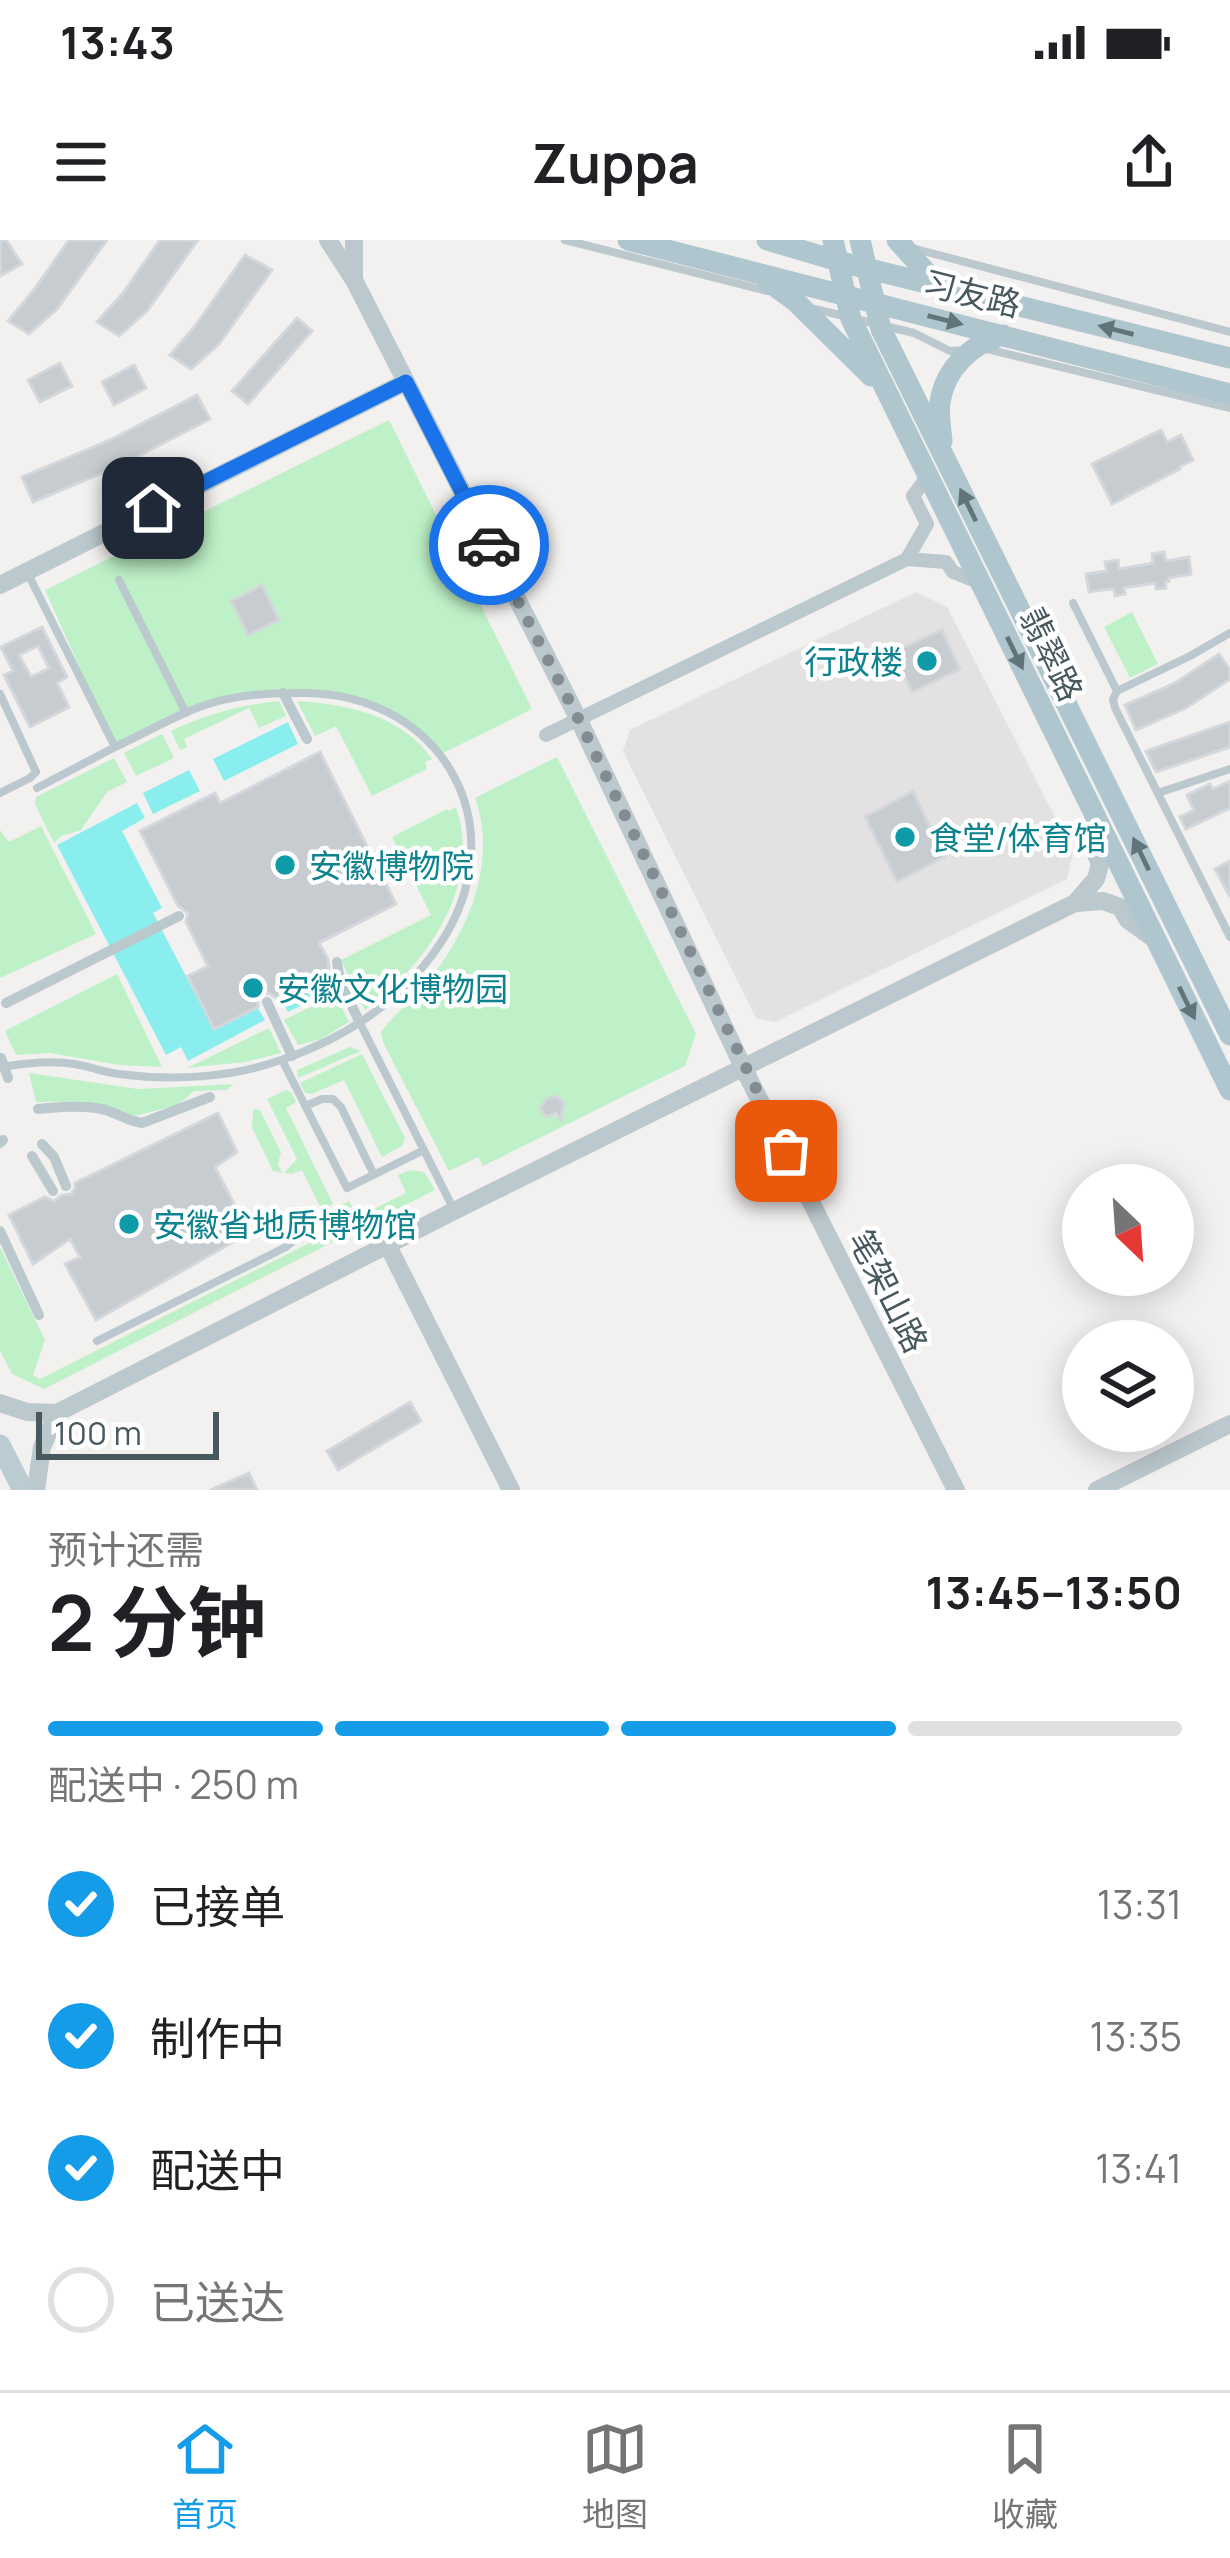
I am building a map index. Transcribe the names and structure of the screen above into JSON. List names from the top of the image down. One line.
{"streets":{"main road":["习友路","翡翠路"],"street":["笔架山路"]},"crossings":[["习友路","翡翠路"]],"places":["行政楼","食堂/体育馆","安徽博物院","安徽文化博物园","安徽省地质博物馆"],"scale_bar":"100 m","north":"bottom right","page":{"status":"13:43","header":"Zuppa","scale":"100 m","heading":["2 分钟","预计还需","13:45–13:50"],"bar":"配送中 · 250 m","list":[["已接单","13:31"],["制作中","13:35"],["配送中","13:41"],"已送达"],"tabs":["首页","地图","收藏"]}}
